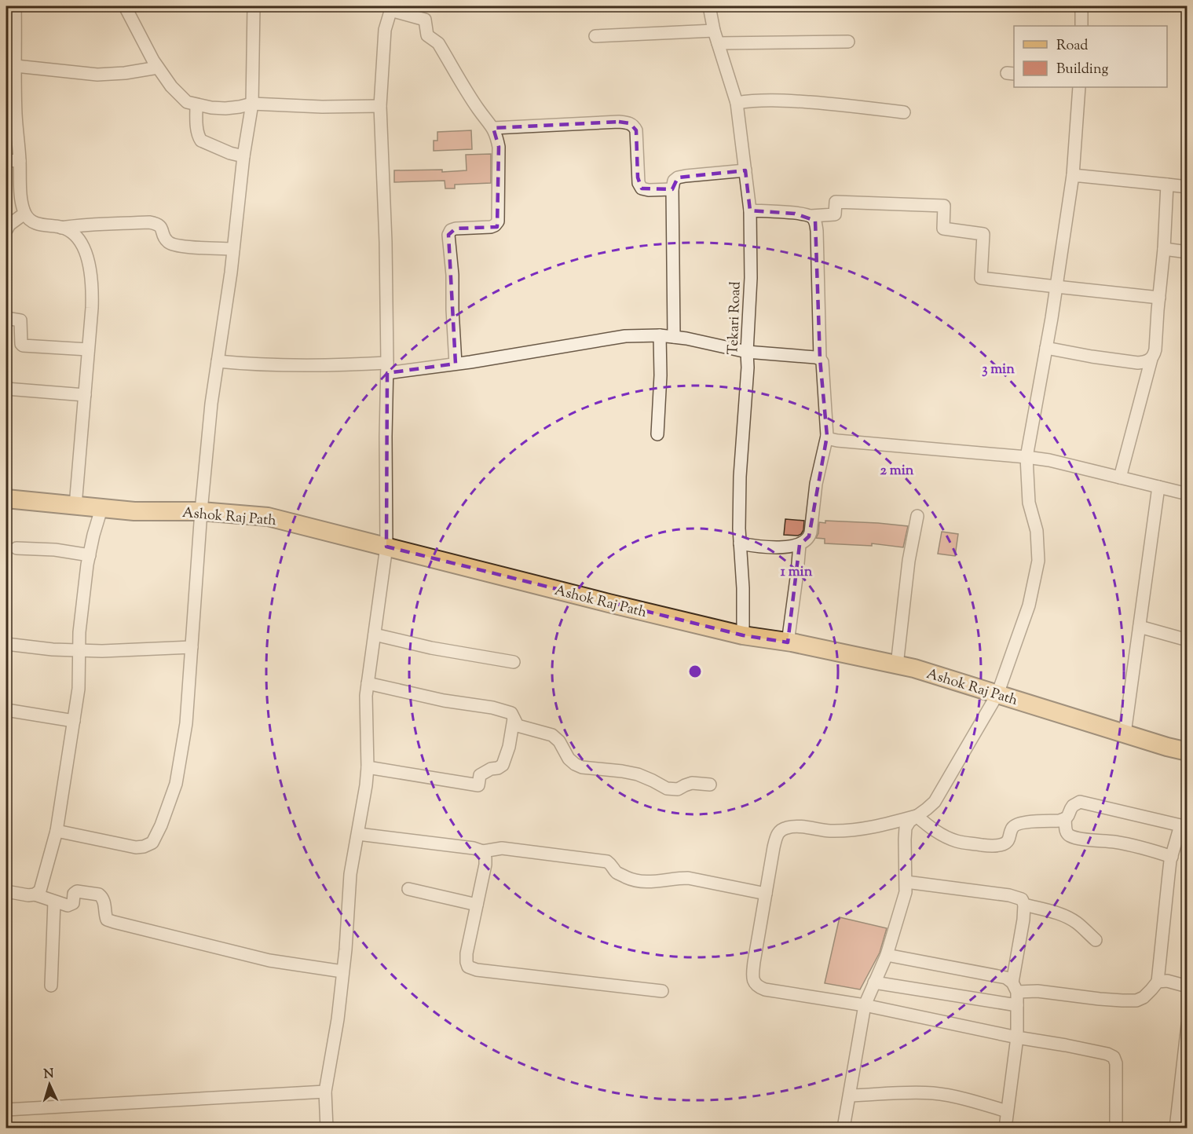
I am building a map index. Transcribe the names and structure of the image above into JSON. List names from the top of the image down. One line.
{"streets":{"main road":["Ashok Raj Path"],"street":["Tekari Road"]},"crossings":[["Tekari Road","Ashok Raj Path"]],"legend":["Road","Building"],"north":"top","rings":["3 min","2 min","1 min"]}
